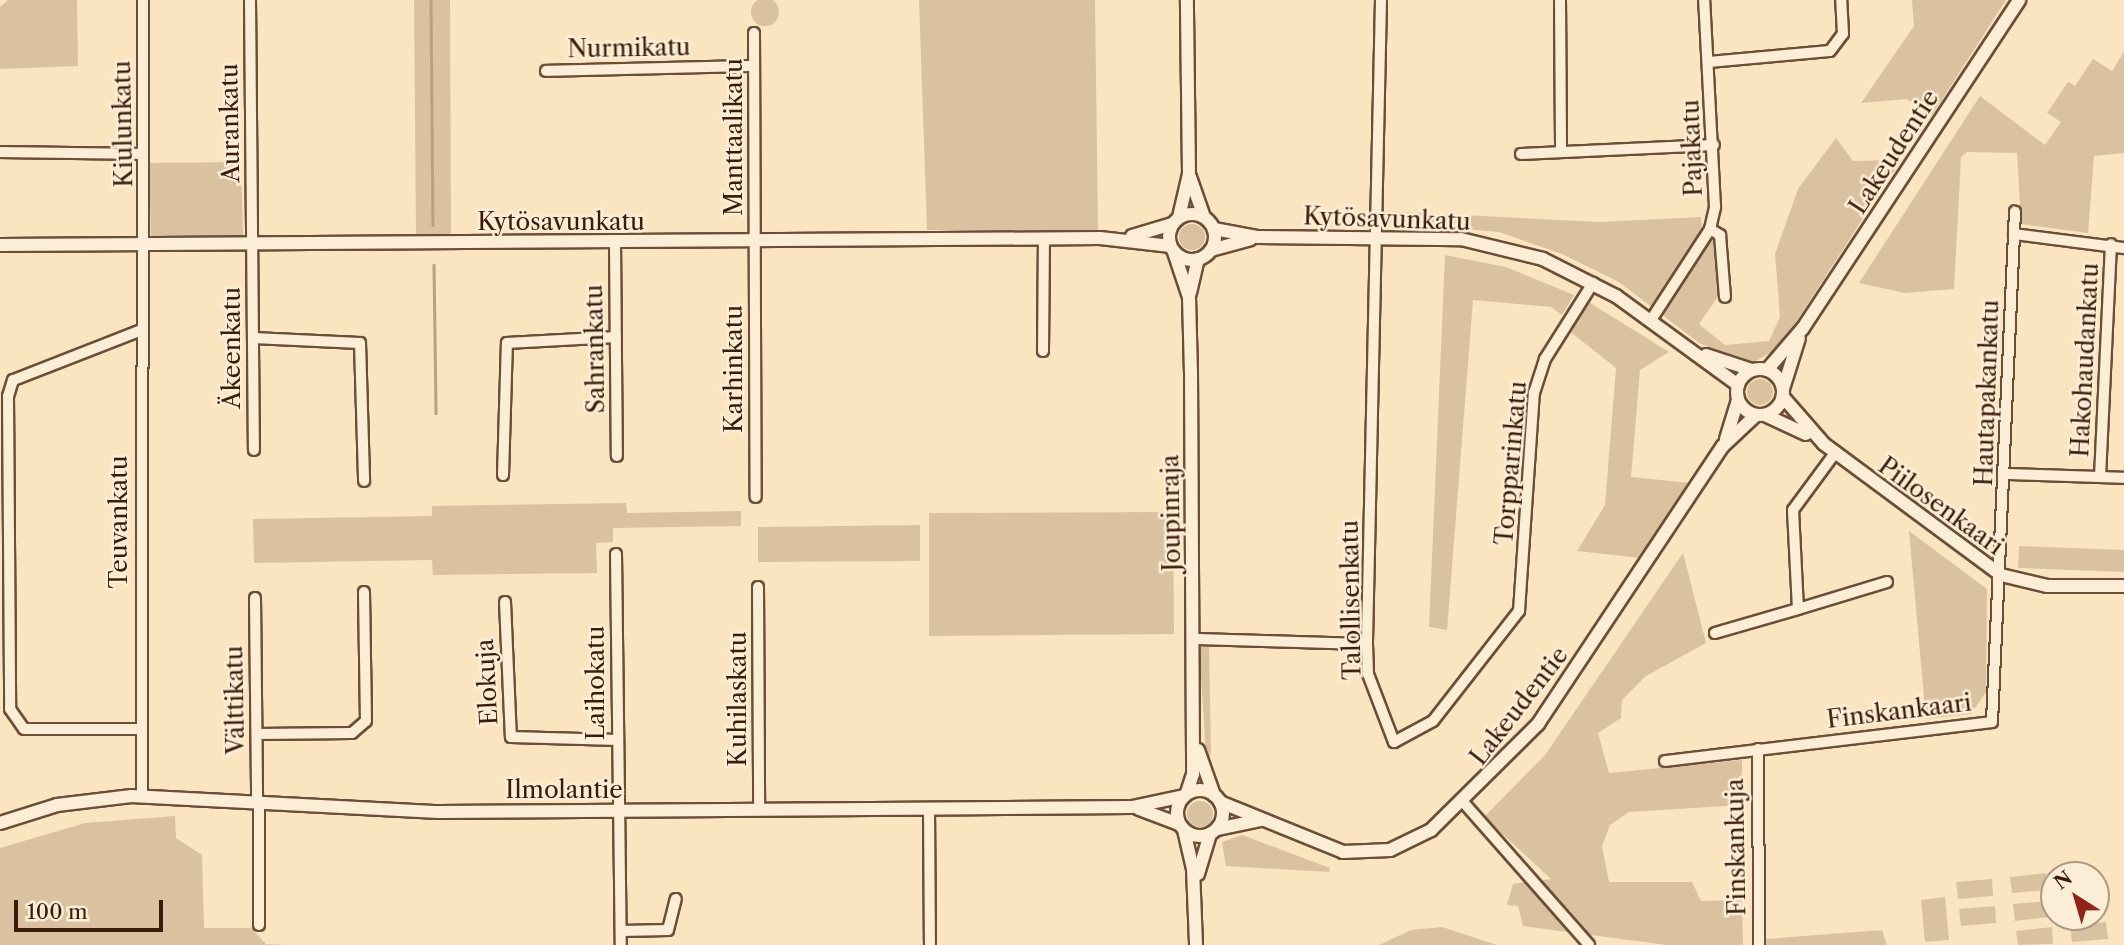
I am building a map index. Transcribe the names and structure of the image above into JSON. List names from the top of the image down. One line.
{"streets":{"street":["Nurmikatu","Aurankatu","Kiulunkatu","Manttaalikatu","Pajakatu","Lakeudentie","Kytösavunkatu","Äkeenkatu","Sahrankatu","Hakohaudankatu","Karhinkatu","Hautapakankatu","Torpparinkatu","Piilosenkaari","Joupinraja","Teuvankatu","Talollisenkatu","Elokuja","Laihokatu","Kuhilaskatu","Välttikatu","Finskankaari","Ilmolantie","Finskankuja"]},"crossings":[["Nurmikatu","Manttaalikatu"],["Aurankatu","Kytösavunkatu"],["Aurankatu","Äkeenkatu"],["Kiulunkatu","Kytösavunkatu"],["Kiulunkatu","Teuvankatu"],["Manttaalikatu","Kytösavunkatu"],["Manttaalikatu","Karhinkatu"],["Pajakatu","Kytösavunkatu"],["Lakeudentie","Kytösavunkatu"],["Lakeudentie","Piilosenkaari"],["Lakeudentie","Joupinraja"],["Lakeudentie","Ilmolantie"],["Kytösavunkatu","Äkeenkatu"],["Kytösavunkatu","Sahrankatu"],["Kytösavunkatu","Karhinkatu"],["Kytösavunkatu","Torpparinkatu"],["Kytösavunkatu","Piilosenkaari"],["Kytösavunkatu","Joupinraja"],["Kytösavunkatu","Teuvankatu"],["Kytösavunkatu","Talollisenkatu"],["Hautapakankatu","Piilosenkaari"],["Hautapakankatu","Finskankaari"],["Torpparinkatu","Talollisenkatu"],["Piilosenkaari","Finskankaari"],["Joupinraja","Ilmolantie"],["Teuvankatu","Ilmolantie"],["Elokuja","Laihokatu"],["Laihokatu","Ilmolantie"],["Kuhilaskatu","Ilmolantie"],["Välttikatu","Ilmolantie"],["Finskankaari","Finskankuja"]],"scale_bar":"100 m","north":"top left"}
